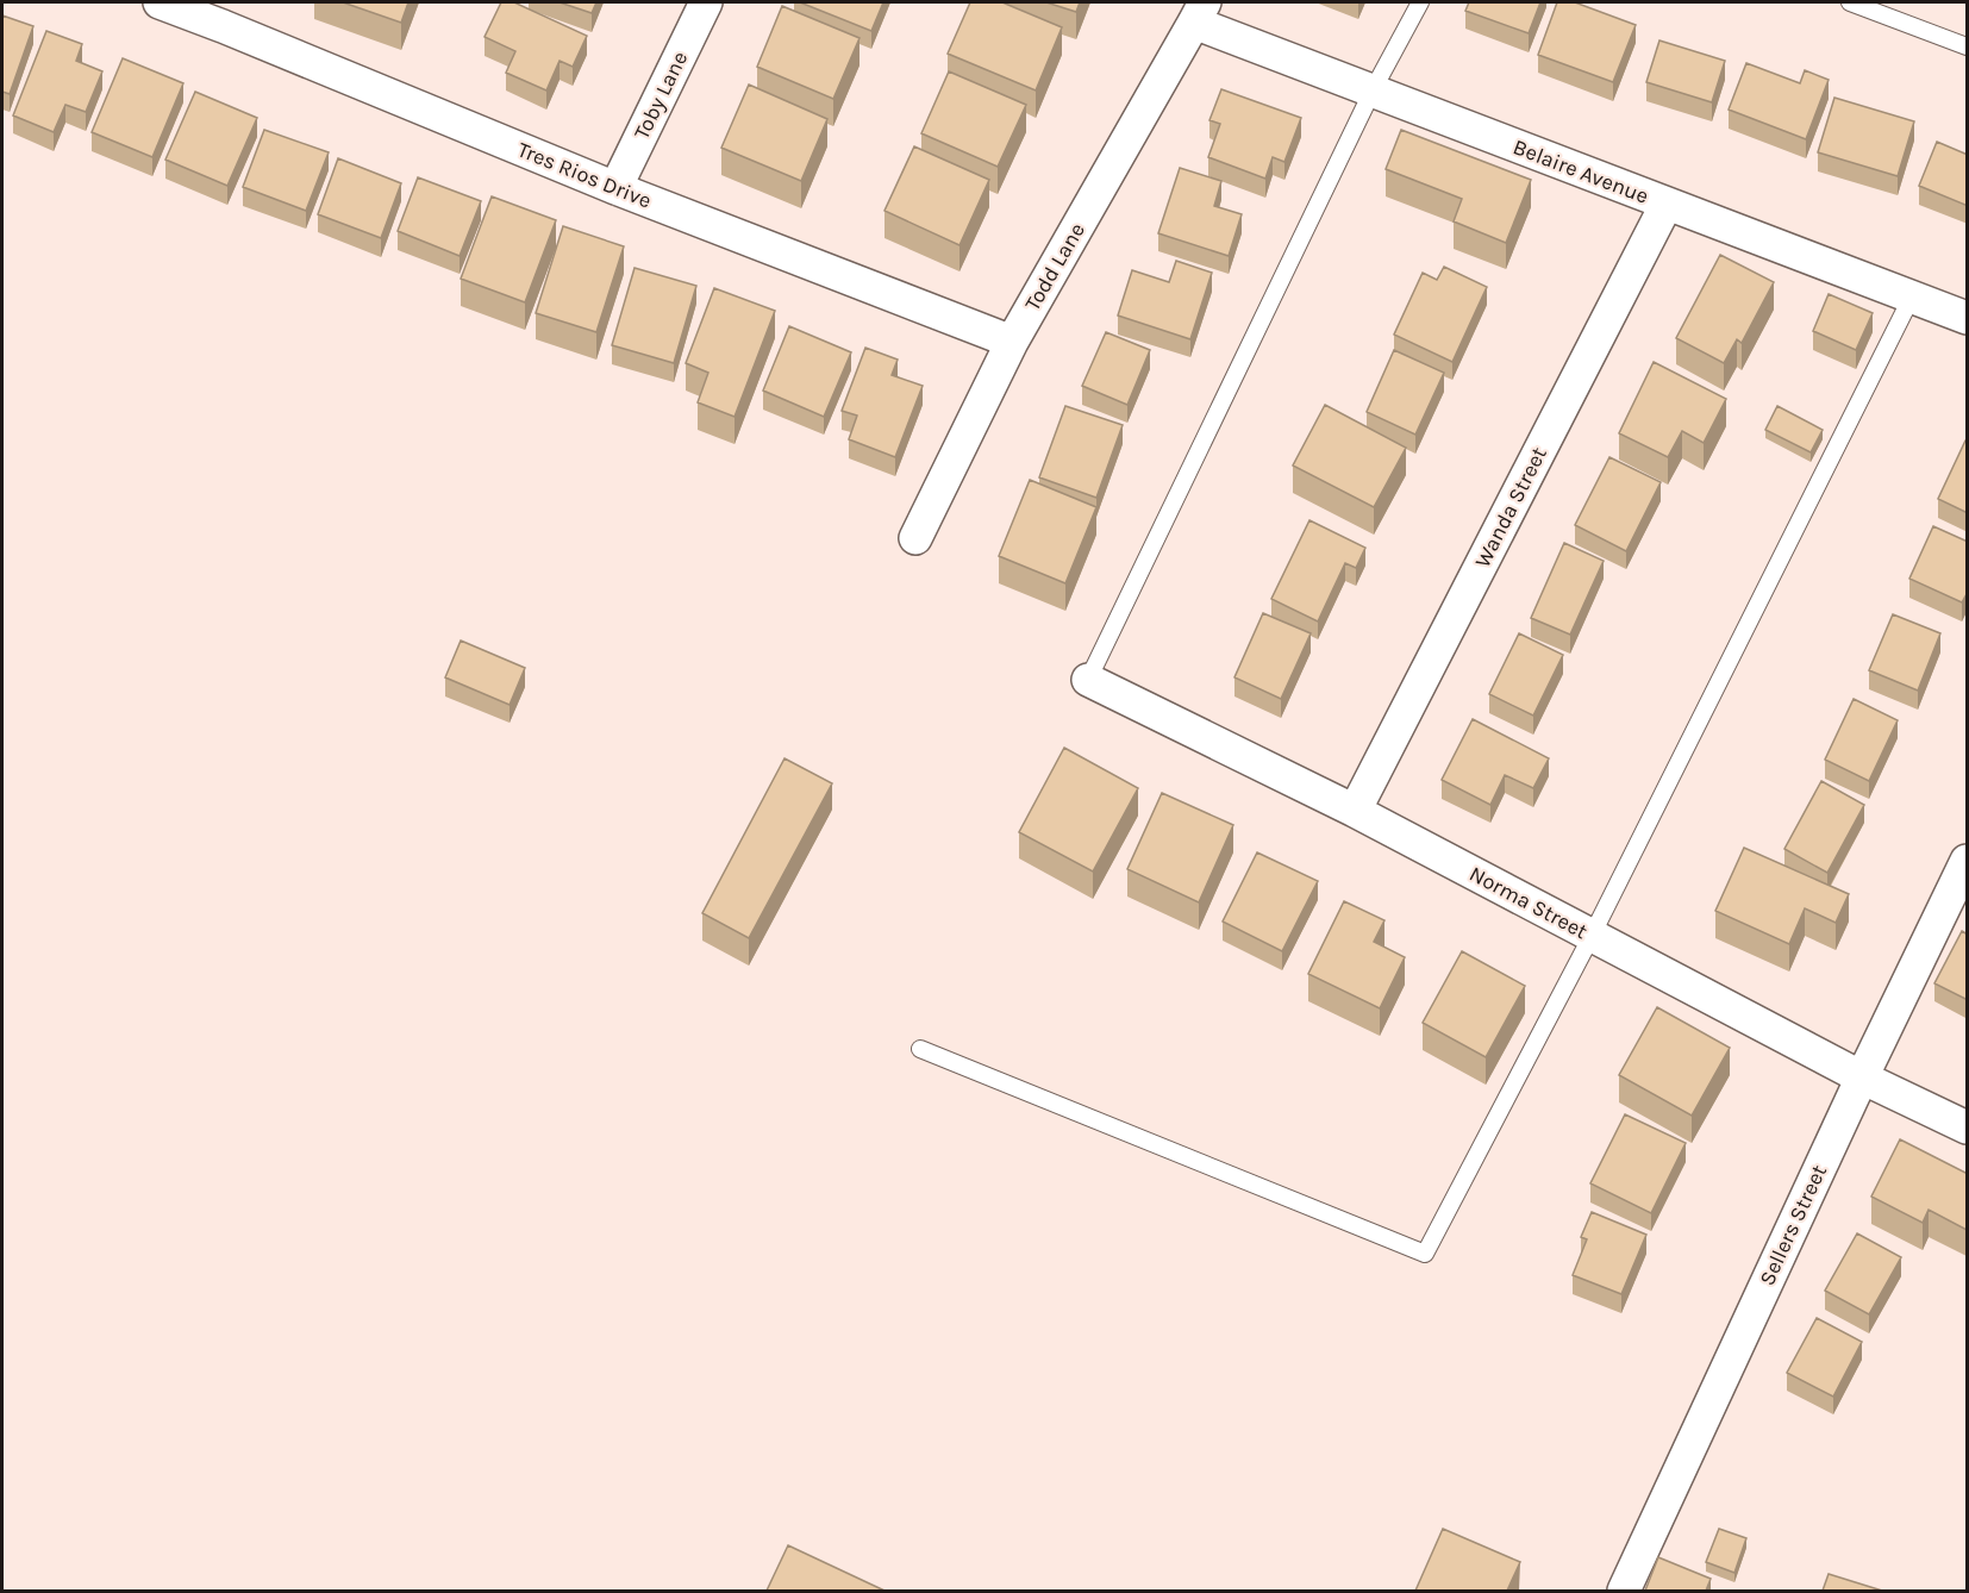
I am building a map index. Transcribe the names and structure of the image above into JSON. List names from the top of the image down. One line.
{"streets":{"street":["Toby Lane","Belaire Avenue","Tres Rios Drive","Todd Lane","Wanda Street","Norma Street","Sellers Street"]},"crossings":[["Toby Lane","Tres Rios Drive"],["Belaire Avenue","Todd Lane"],["Belaire Avenue","Wanda Street"],["Tres Rios Drive","Todd Lane"],["Wanda Street","Norma Street"],["Norma Street","Sellers Street"]]}
